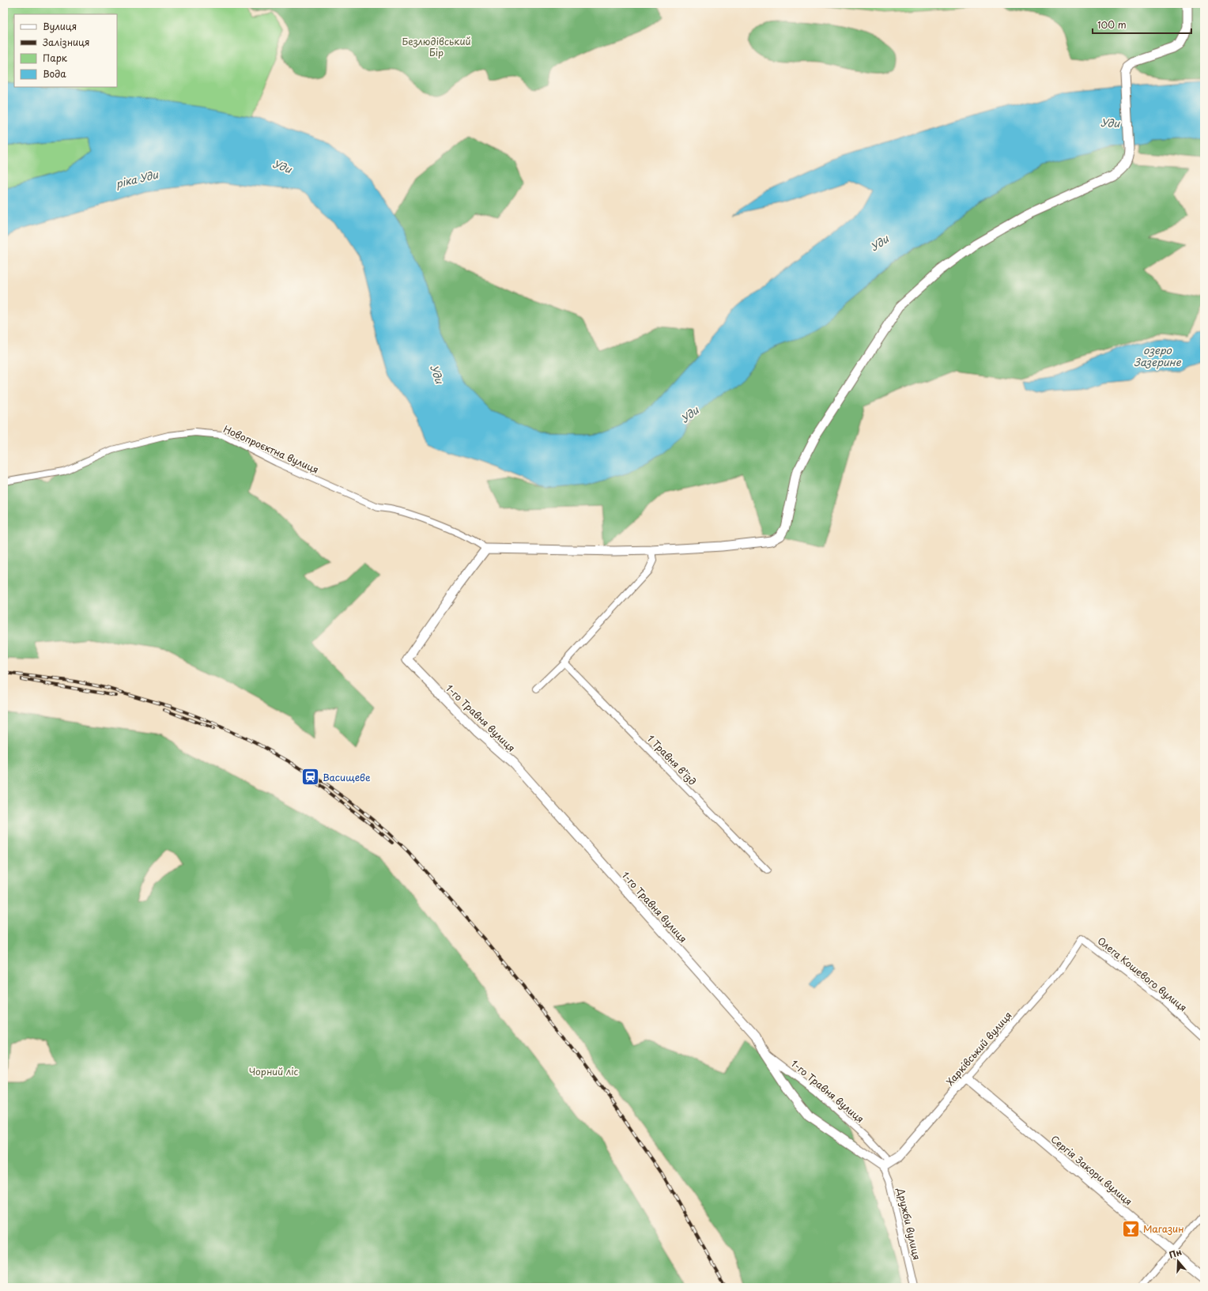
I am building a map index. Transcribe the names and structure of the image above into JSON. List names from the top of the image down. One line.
{"streets":{"street":["Новопроєктна вулиця","1-го Травня вулиця","1 Травня в’їзд","Олега Кошевого вулиця","Харківський вулиця","Сергія Закори вулиця","Дружби вулиця"]},"crossings":[["Новопроєктна вулиця","1-го Травня вулиця"],["1-го Травня вулиця","Харківський вулиця"],["1-го Травня вулиця","Дружби вулиця"],["Олега Кошевого вулиця","Харківський вулиця"],["Харківський вулиця","Сергія Закори вулиця"],["Харківський вулиця","Дружби вулиця"]],"water":["Уди","ріка Уди","озеро Зазерине"],"parks":["Безлюдівський Бір","Чорний ліс"],"places":{"station":["Васищеве"],"bar":["Магазин"]},"legend":["Вулиця","Залізниця","Парк","Вода"],"scale_bar":"100 m","north":"top"}
